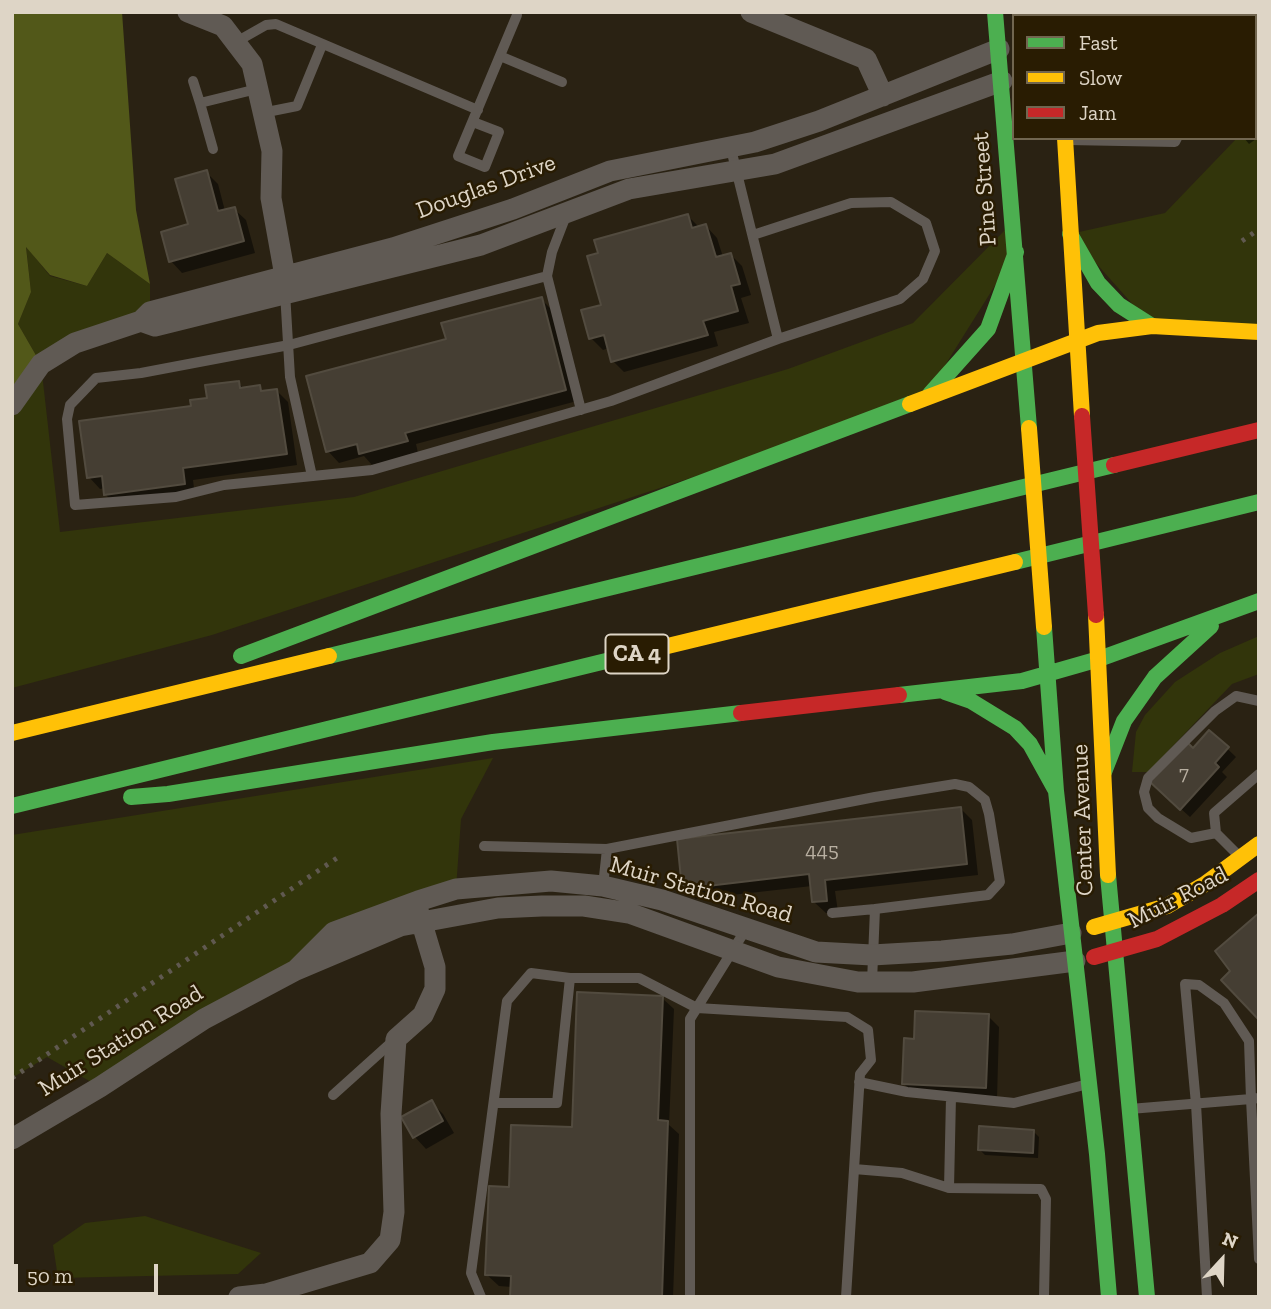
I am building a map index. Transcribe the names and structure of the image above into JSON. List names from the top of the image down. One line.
{"streets":{"main road":["Pine Street","CA 4","Center Avenue","Muir Road"],"street":["Douglas Drive","Muir Station Road"]},"crossings":[["Douglas Drive","Pine Street"],["Pine Street","Center Avenue"],["Center Avenue","Muir Station Road"],["Center Avenue","Muir Road"],["Muir Station Road","Muir Road"]],"house_numbers":["7","445"],"legend":["Fast","Slow","Jam"],"scale_bar":"50 m","north":"top"}
